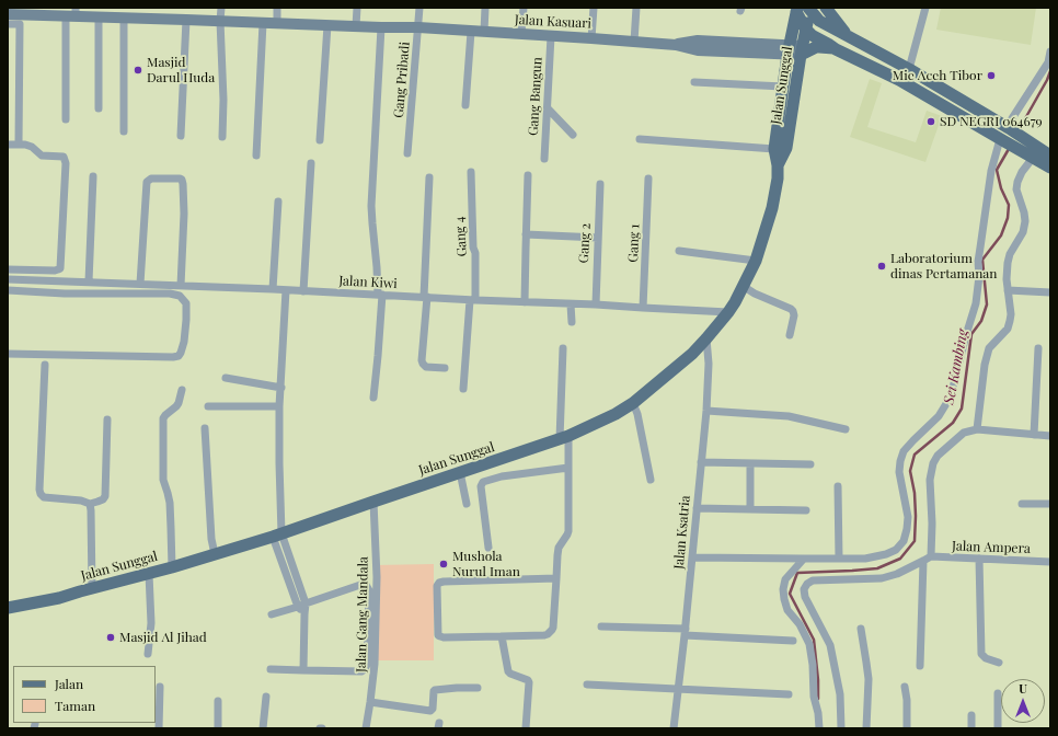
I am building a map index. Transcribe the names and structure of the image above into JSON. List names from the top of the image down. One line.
{"streets":{"main road":["Jalan Sunggal"],"street":["Jalan Kasuari","Gang Pribadi","Gang Bangun","Gang 4","Gang 2","Gang 1","Jalan Kiwi","Jalan Ksatria","Jalan Ampera","Jalan Gang Mandala"]},"crossings":[["Jalan Kasuari","Gang Pribadi"],["Jalan Kasuari","Jalan Sunggal"],["Jalan Kasuari","Gang Bangun"],["Jalan Sunggal","Jalan Kiwi"],["Jalan Sunggal","Jalan Ksatria"],["Jalan Sunggal","Jalan Gang Mandala"],["Gang 4","Jalan Kiwi"],["Gang 2","Jalan Kiwi"],["Gang 1","Jalan Kiwi"]],"water":["Sei Kambing"],"places":["Masjid Darul Huda","Mie Aceh Tibor","SD NEGRI 064679","Laboratorium dinas Pertamanan","Mushola Nurul Iman","Masjid Al Jihad"],"legend":["Jalan","Taman"],"north":"top"}
